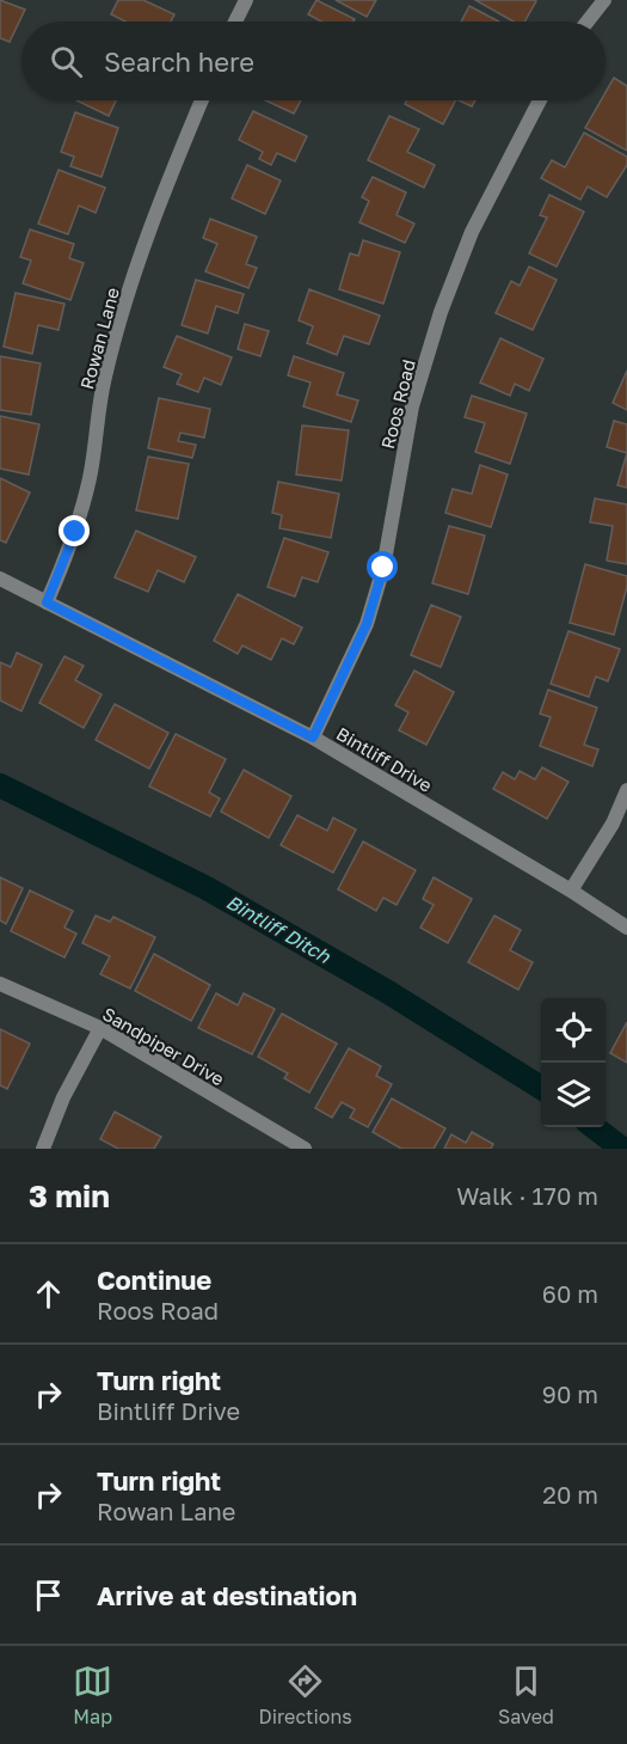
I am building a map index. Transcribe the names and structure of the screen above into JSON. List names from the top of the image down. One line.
{"streets":{"street":["Rowan Lane","Roos Road","Bintliff Drive","Sandpiper Drive"]},"crossings":[["Rowan Lane","Bintliff Drive"],["Roos Road","Bintliff Drive"]],"water":["Bintliff Ditch"],"page":{"search":"Search here","heading":["3 min","Walk · 170 m"],"list":[["Continue","Roos Road","60 m"],["Turn right","Bintliff Drive","90 m"],["Turn right","Rowan Lane","20 m"],"Arrive at destination"],"nav":["Map","Directions","Saved"]}}
